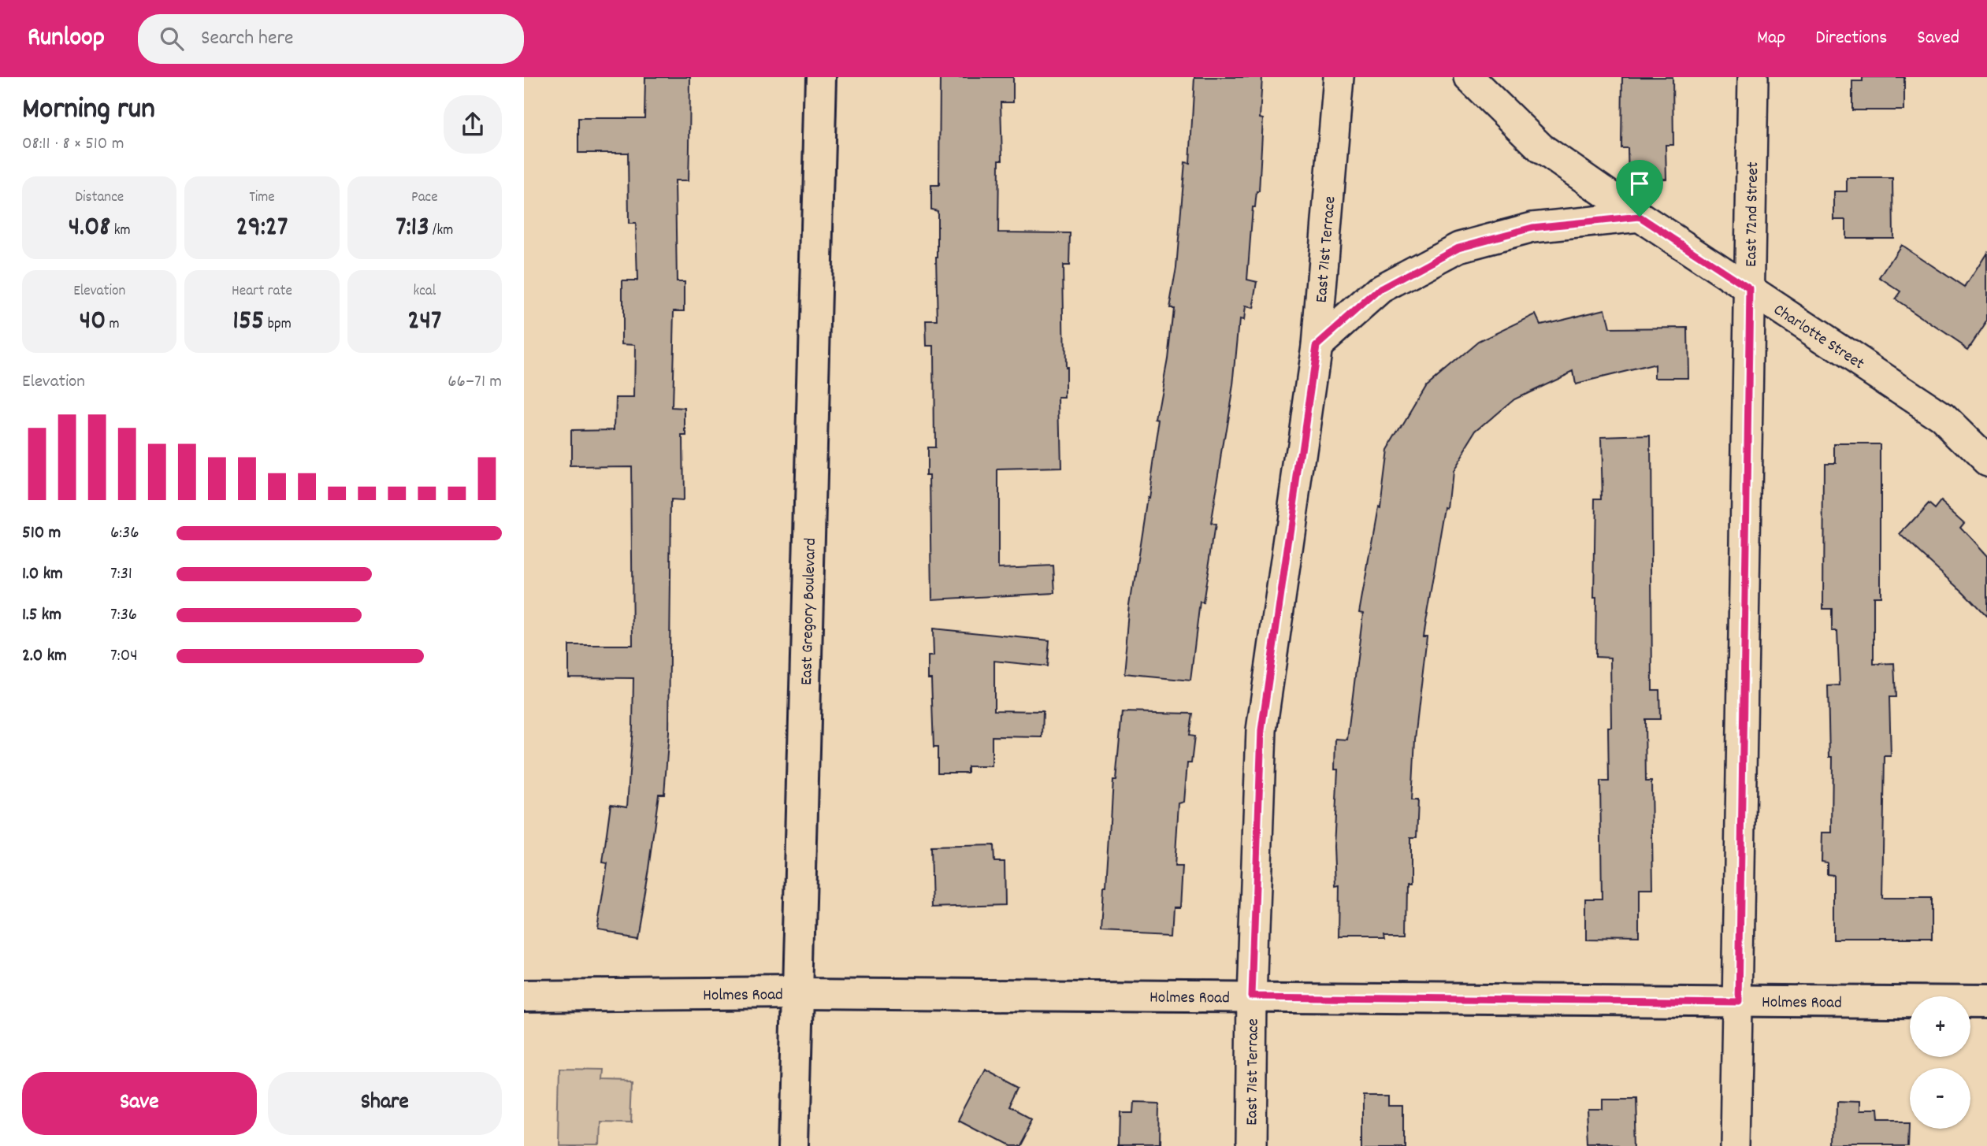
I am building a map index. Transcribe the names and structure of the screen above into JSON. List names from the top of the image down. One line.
{"streets":{"main road":["East Gregory Boulevard","Holmes Road"],"street":["East 72nd Street","East 71st Terrace","Charlotte Street"]},"crossings":[["East 72nd Street","Charlotte Street"],["East 72nd Street","Holmes Road"],["East 71st Terrace","Holmes Road"],["East Gregory Boulevard","Holmes Road"]],"page":{"header":"Runloop","search":"Search here","nav":["Map","Directions","Saved"],"heading":["Morning run","08:11 · 8 × 510 m"],"stats":[["Distance","4.08 km"],["Time","29:27"],["Pace","7:13 /km"],["Elevation","40 m"],["Heart rate","155 bpm"],["kcal","247"]],"chart":["Elevation","66–71 m"],"list":[{"name":"510 m","note":"6:36"},{"name":"1.0 km","note":"7:31"},{"name":"1.5 km","note":"7:36"},{"name":"2.0 km","note":"7:04"}],"map_buttons":["+","−"],"buttons":["Save","Share"]}}
